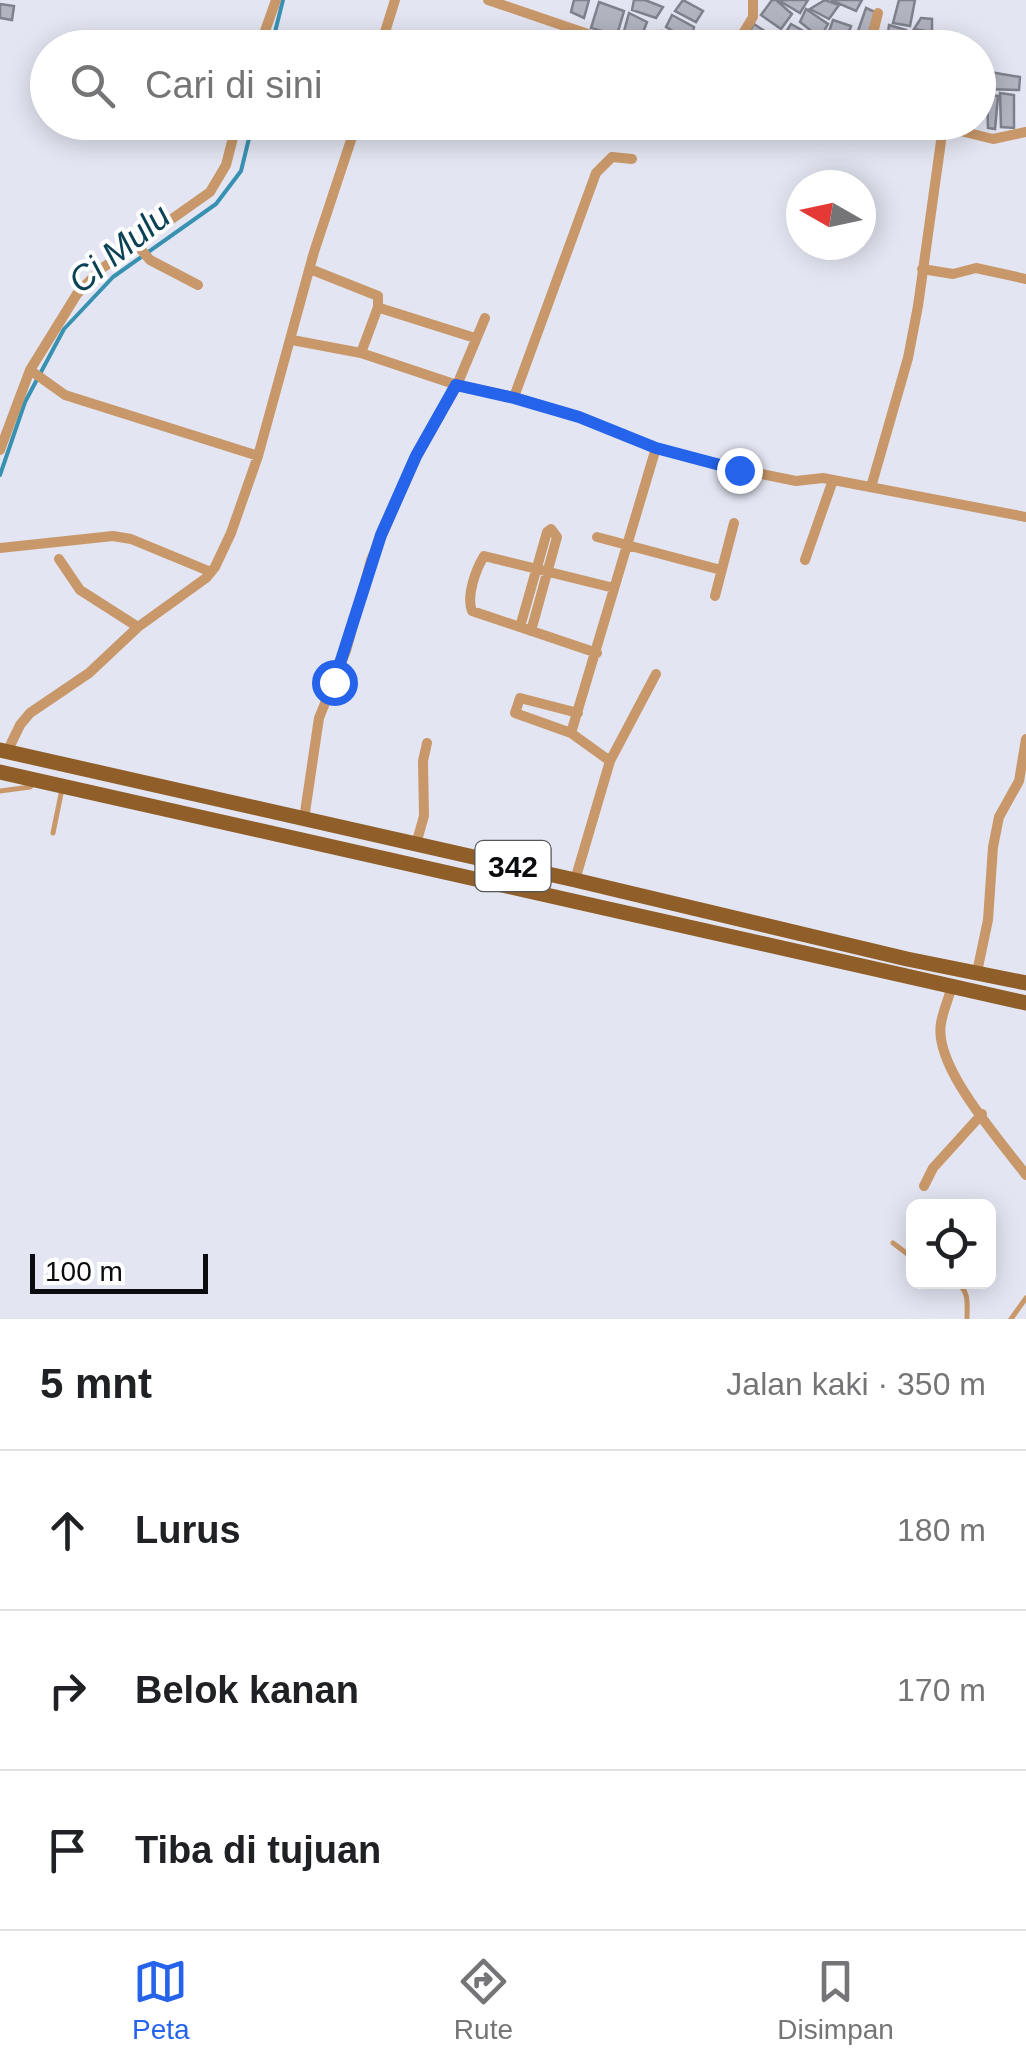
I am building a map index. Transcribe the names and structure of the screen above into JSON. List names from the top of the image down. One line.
{"streets":{"main road":["342"]},"water":["Ci Mulu"],"scale_bar":"100 m","north":"left","page":{"search":"Cari di sini","scale":"100 m","heading":["5 mnt","Jalan kaki · 350 m"],"list":[["Lurus","180 m"],["Belok kanan","170 m"],"Tiba di tujuan"],"nav":["Peta","Rute","Disimpan"]}}
